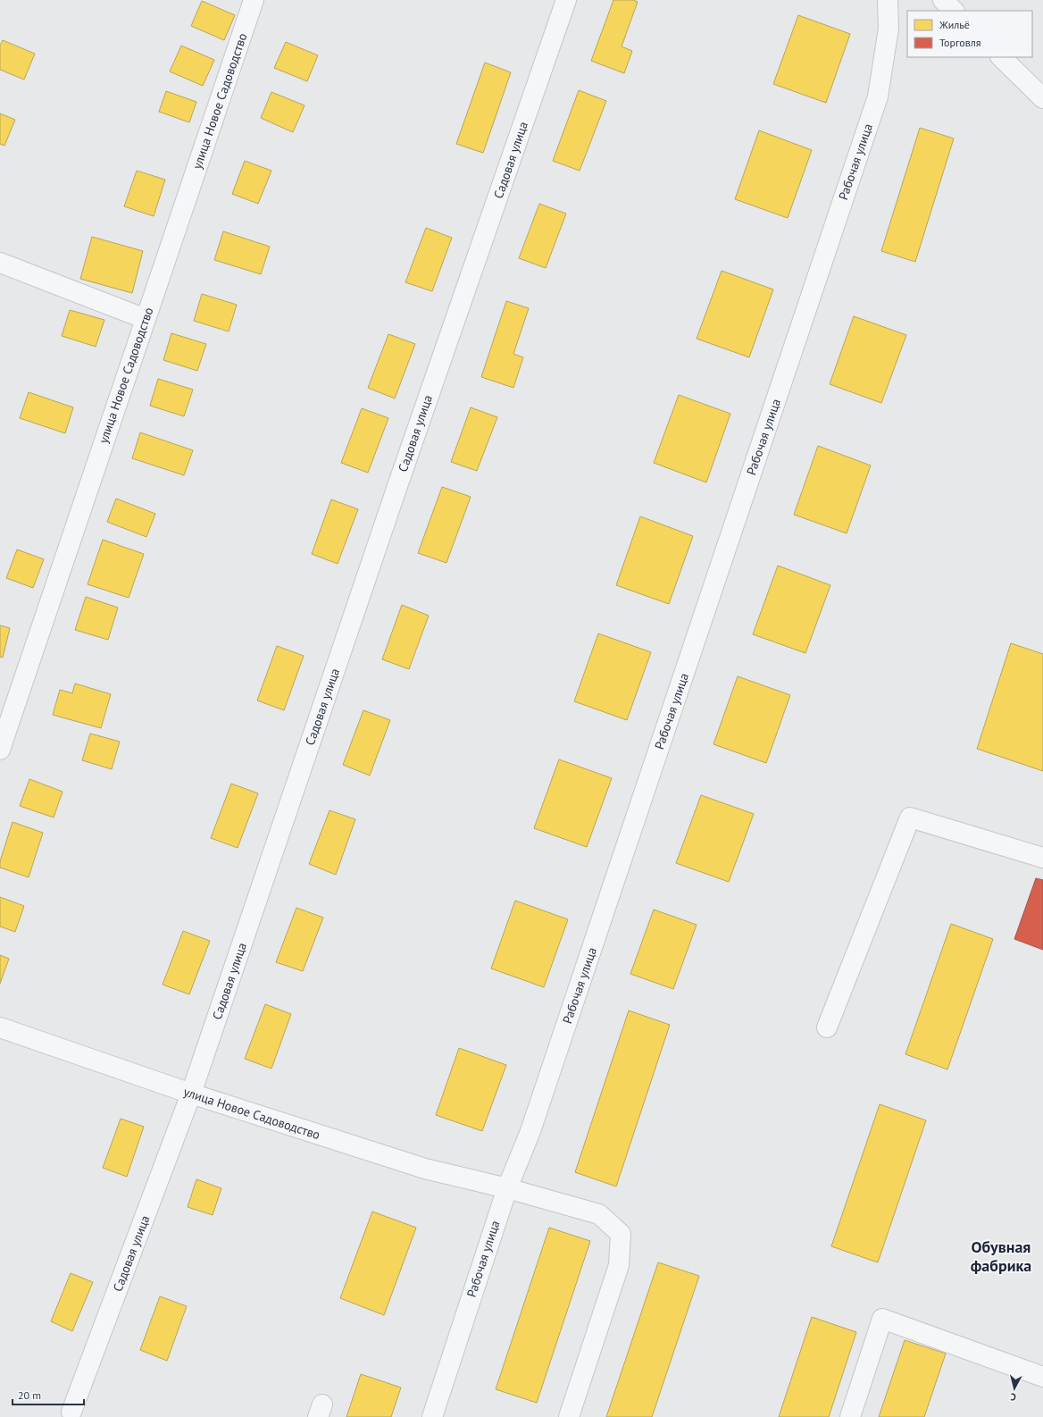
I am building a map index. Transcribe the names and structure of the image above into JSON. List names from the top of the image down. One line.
{"streets":{"street":["улица Новое Садоводство","Садовая улица","Рабочая улица"]},"crossings":[["улица Новое Садоводство","Садовая улица"],["улица Новое Садоводство","Рабочая улица"]],"districts":["Обувная фабрика"],"legend":["Жильё","Торговля"],"scale_bar":"20 m","north":"bottom"}
